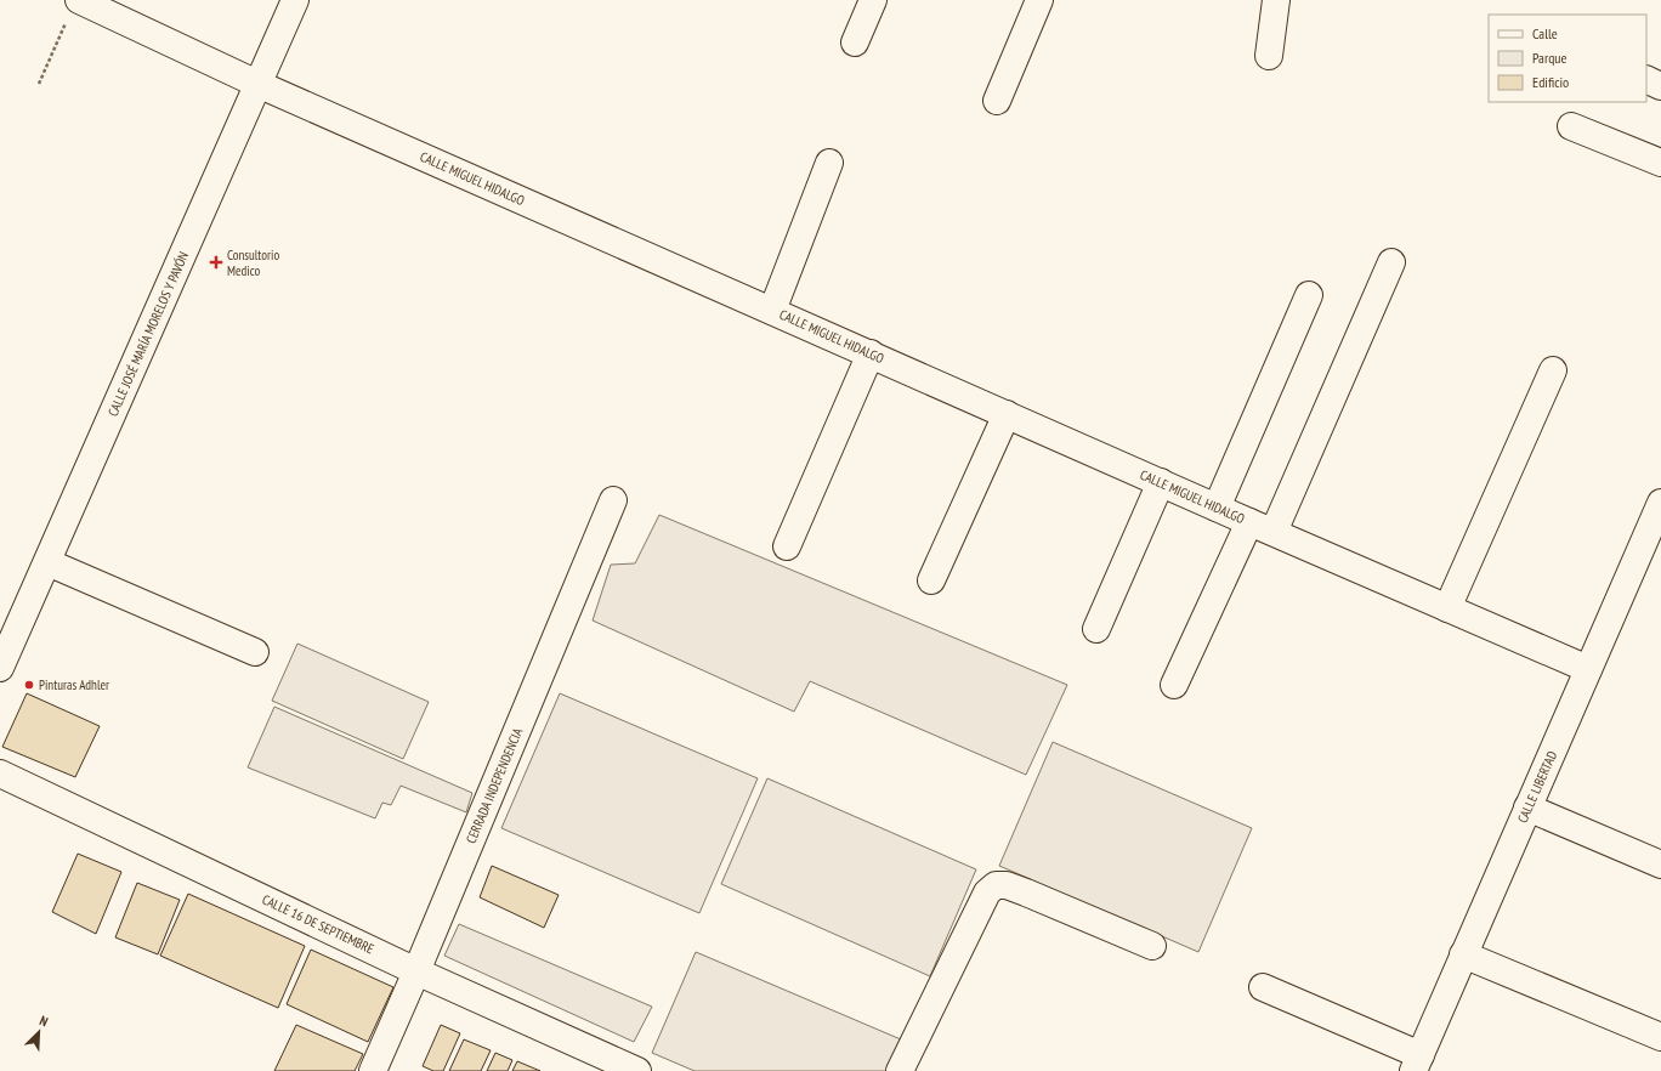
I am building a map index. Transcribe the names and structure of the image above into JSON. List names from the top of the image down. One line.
{"streets":{"street":["CALLE MIGUEL HIDALGO","CALLE JOSÉ MARÍA MORELOS Y PAVÓN","CERRADA INDEPENDENCIA","CALLE LIBERTAD","CALLE 16 DE SEPTIEMBRE"]},"crossings":[["CALLE MIGUEL HIDALGO","CALLE JOSÉ MARÍA MORELOS Y PAVÓN"],["CALLE MIGUEL HIDALGO","CALLE LIBERTAD"],["CERRADA INDEPENDENCIA","CALLE 16 DE SEPTIEMBRE"]],"places":{"health":["Consultorio Medico"],"other":["Pinturas Adhler"]},"legend":["Calle","Parque","Edificio"],"north":"top right"}
